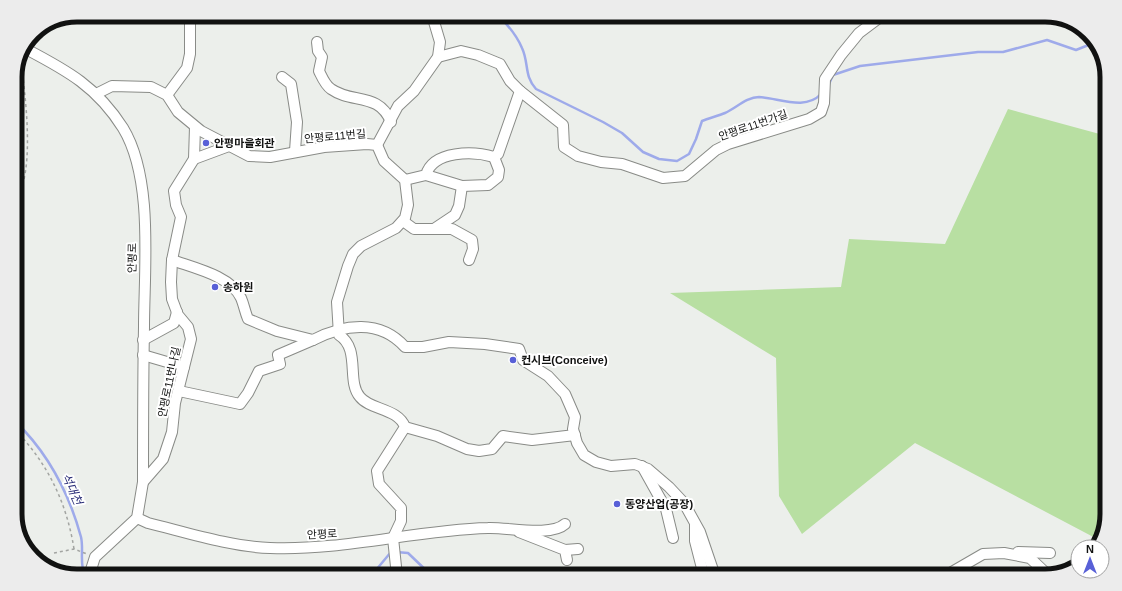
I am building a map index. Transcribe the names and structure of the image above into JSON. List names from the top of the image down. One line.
{"streets":{"street":["안평로11번가길","안평로11번길","안평로","안평로11번나길"]},"crossings":[["안평로11번가길","안평로11번길"],["안평로11번길","안평로11번나길"],["안평로","안평로11번나길"]],"water":["석대천"],"places":["안평마을회관","송하원","컨시브(Conceive)","동양산업(공장)"],"north":"top"}
